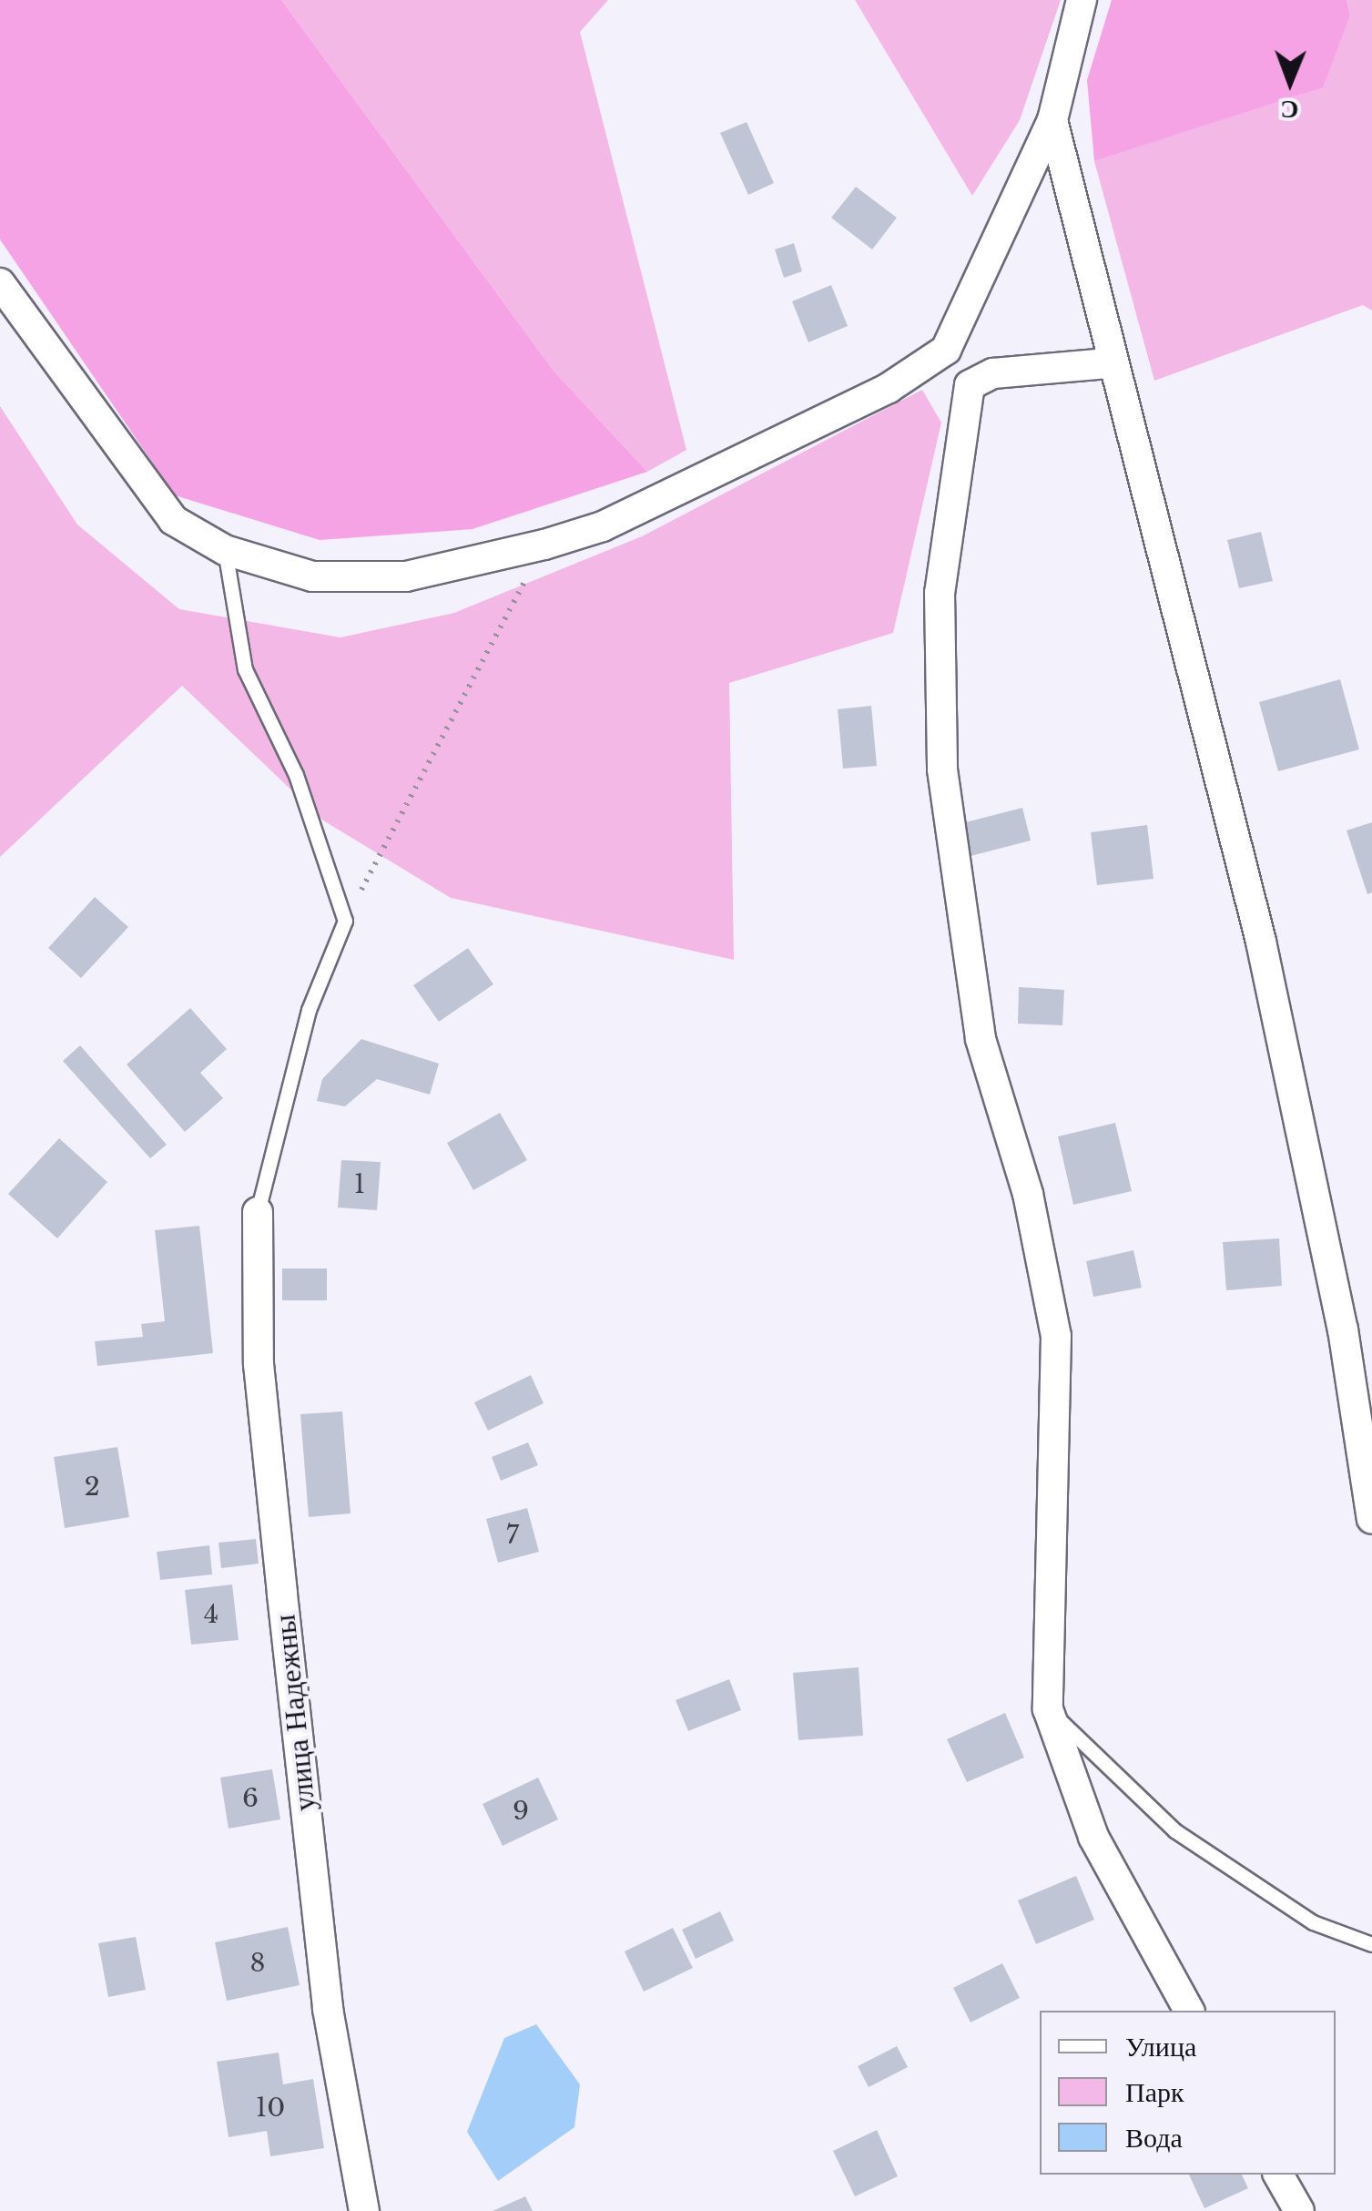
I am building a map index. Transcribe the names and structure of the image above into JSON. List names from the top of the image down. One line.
{"streets":{"street":["улица Надежны"]},"house_numbers":["1","2","7","4","6","9","8","10"],"legend":["Улица","Парк","Вода"],"north":"bottom"}
